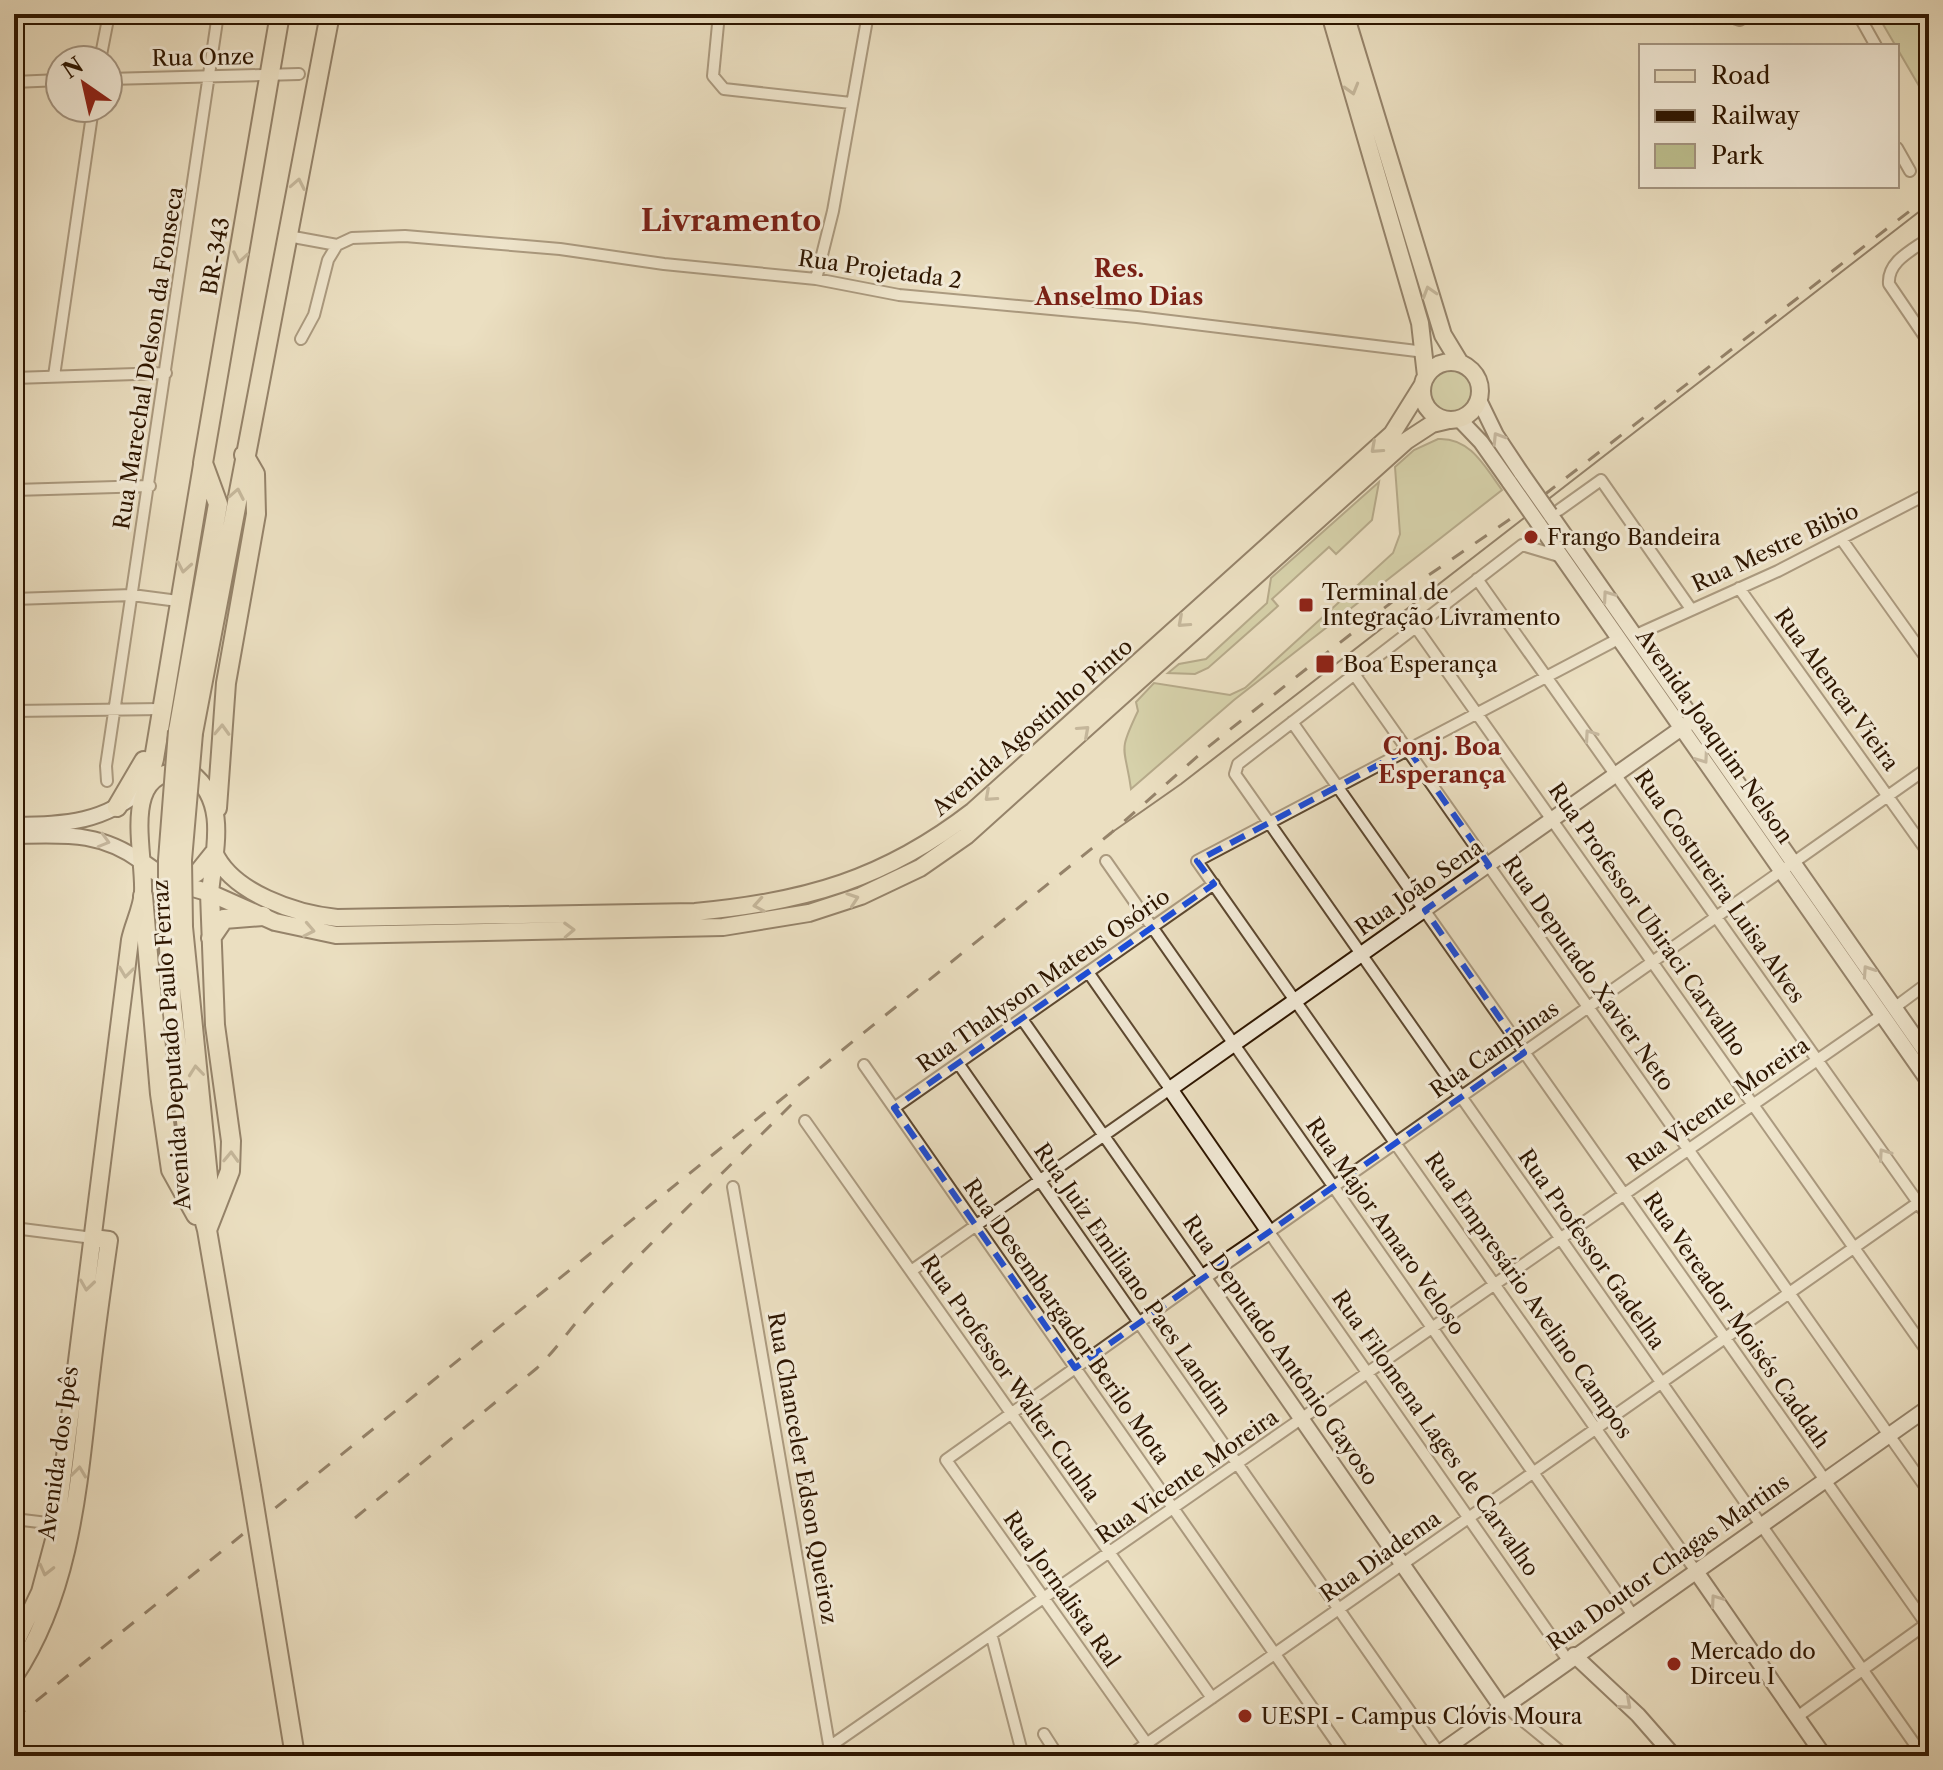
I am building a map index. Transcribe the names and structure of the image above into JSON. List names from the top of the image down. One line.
{"streets":{"highway":["BR-343","Avenida Deputado Paulo Ferraz"],"main road":["Avenida Agostinho Pinto","Avenida dos Ipês"],"street":["Rua Onze","Rua Projetada 2","Rua Marechal Delson da Fonseca","Rua Mestre Bibio","Rua Alencar Vieira","Avenida Joaquim Nelson","Rua Costureira Luisa Alves","Rua João Sena","Rua Professor Ubiraci Carvalho","Rua Deputado Xavier Neto","Rua Thalyson Mateus Osório","Rua Campinas","Rua Vicente Moreira","Rua Major Amaro Veloso","Rua Professor Gadelha","Rua Juiz Emiliano Paes Landim","Rua Empresário Avelino Campos","Rua Vereador Moisés Caddah","Rua Desembargador Berilo Mota","Rua Deputado Antônio Gayoso","Rua Professor Walter Cunha","Rua Filomena Lages de Carvalho","Rua Chanceler Edson Queiroz","Rua Diadema","Rua Doutor Chagas Martins","Rua Jornalista Ral"]},"crossings":[["Rua Onze","BR-343"],["Rua Onze","Rua Marechal Delson da Fonseca"],["BR-343","Avenida Deputado Paulo Ferraz"],["Rua Mestre Bibio","Rua Alencar Vieira"],["Rua Mestre Bibio","Avenida Joaquim Nelson"],["Rua Alencar Vieira","Rua Campinas"],["Avenida Agostinho Pinto","Avenida Joaquim Nelson"],["Avenida Agostinho Pinto","Avenida dos Ipês"],["Avenida Joaquim Nelson","Rua João Sena"],["Avenida Joaquim Nelson","Rua Campinas"],["Avenida Joaquim Nelson","Rua Vicente Moreira"],["Rua Costureira Luisa Alves","Rua João Sena"],["Rua Costureira Luisa Alves","Rua Campinas"],["Rua Costureira Luisa Alves","Rua Vicente Moreira"],["Rua Costureira Luisa Alves","Rua Diadema"],["Rua João Sena","Rua Professor Ubiraci Carvalho"],["Rua João Sena","Rua Deputado Xavier Neto"],["Rua João Sena","Rua Major Amaro Veloso"],["Rua João Sena","Rua Professor Gadelha"],["Rua João Sena","Rua Empresário Avelino Campos"],["Rua João Sena","Rua Vereador Moisés Caddah"],["Rua Professor Ubiraci Carvalho","Rua Campinas"],["Rua Professor Ubiraci Carvalho","Rua Vicente Moreira"],["Rua Professor Ubiraci Carvalho","Rua Diadema"],["Rua Deputado Xavier Neto","Rua Campinas"],["Rua Deputado Xavier Neto","Rua Vicente Moreira"],["Rua Deputado Xavier Neto","Rua Diadema"],["Rua Deputado Xavier Neto","Rua Doutor Chagas Martins"],["Rua Thalyson Mateus Osório","Rua Major Amaro Veloso"],["Rua Thalyson Mateus Osório","Rua Juiz Emiliano Paes Landim"],["Rua Thalyson Mateus Osório","Rua Empresário Avelino Campos"],["Rua Thalyson Mateus Osório","Rua Desembargador Berilo Mota"],["Rua Thalyson Mateus Osório","Rua Deputado Antônio Gayoso"],["Rua Campinas","Rua Major Amaro Veloso"],["Rua Campinas","Rua Professor Gadelha"],["Rua Campinas","Rua Empresário Avelino Campos"],["Rua Campinas","Rua Vereador Moisés Caddah"],["Rua Campinas","Rua Filomena Lages de Carvalho"],["Rua Vicente Moreira","Rua Major Amaro Veloso"],["Rua Vicente Moreira","Rua Professor Gadelha"],["Rua Vicente Moreira","Rua Juiz Emiliano Paes Landim"],["Rua Vicente Moreira","Rua Empresário Avelino Campos"],["Rua Vicente Moreira","Rua Vereador Moisés Caddah"],["Rua Vicente Moreira","Rua Desembargador Berilo Mota"],["Rua Vicente Moreira","Rua Deputado Antônio Gayoso"],["Rua Vicente Moreira","Rua Professor Walter Cunha"],["Rua Vicente Moreira","Rua Filomena Lages de Carvalho"],["Rua Vicente Moreira","Rua Chanceler Edson Queiroz"],["Rua Vicente Moreira","Rua Jornalista Ral"],["Rua Major Amaro Veloso","Rua Diadema"],["Rua Major Amaro Veloso","Rua Doutor Chagas Martins"],["Rua Professor Gadelha","Rua Empresário Avelino Campos"],["Rua Professor Gadelha","Rua Vereador Moisés Caddah"],["Rua Professor Gadelha","Rua Diadema"],["Rua Professor Gadelha","Rua Doutor Chagas Martins"],["Rua Juiz Emiliano Paes Landim","Rua Diadema"],["Rua Juiz Emiliano Paes Landim","Rua Doutor Chagas Martins"],["Rua Empresário Avelino Campos","Rua Diadema"],["Rua Empresário Avelino Campos","Rua Doutor Chagas Martins"],["Rua Vereador Moisés Caddah","Rua Diadema"],["Rua Vereador Moisés Caddah","Rua Doutor Chagas Martins"],["Rua Desembargador Berilo Mota","Rua Diadema"],["Rua Deputado Antônio Gayoso","Rua Diadema"],["Rua Deputado Antônio Gayoso","Rua Doutor Chagas Martins"],["Rua Professor Walter Cunha","Rua Diadema"],["Rua Professor Walter Cunha","Rua Jornalista Ral"],["Rua Filomena Lages de Carvalho","Rua Diadema"],["Rua Filomena Lages de Carvalho","Rua Doutor Chagas Martins"],["Rua Diadema","Rua Jornalista Ral"]],"one_way":["Rua Costureira Luisa Alves"],"districts":["Livramento","Res. Anselmo Dias","Conj. Boa Esperança"],"places":{"other":["Frango Bandeira","Mercado do Dirceu I","UESPI - Campus Clóvis Moura"],"transit":["Terminal de Integração Livramento","Boa Esperança"]},"legend":["Road","Railway","Park"],"north":"top left"}
